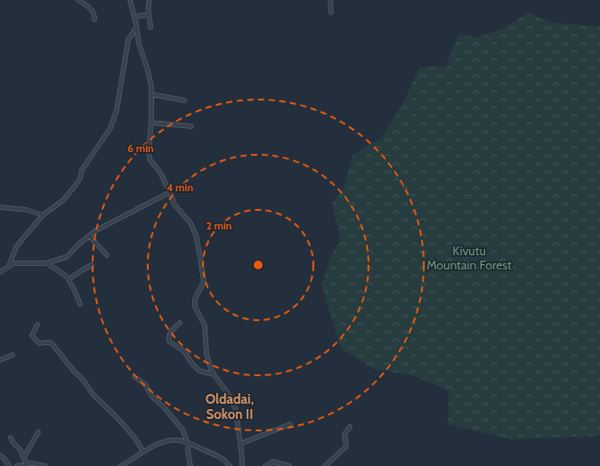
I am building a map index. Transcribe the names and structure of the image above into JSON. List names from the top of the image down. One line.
{"districts":["Oldadai, Sokon II"],"parks":["Kivutu Mountain Forest"],"rings":["6 min","4 min","2 min"]}
